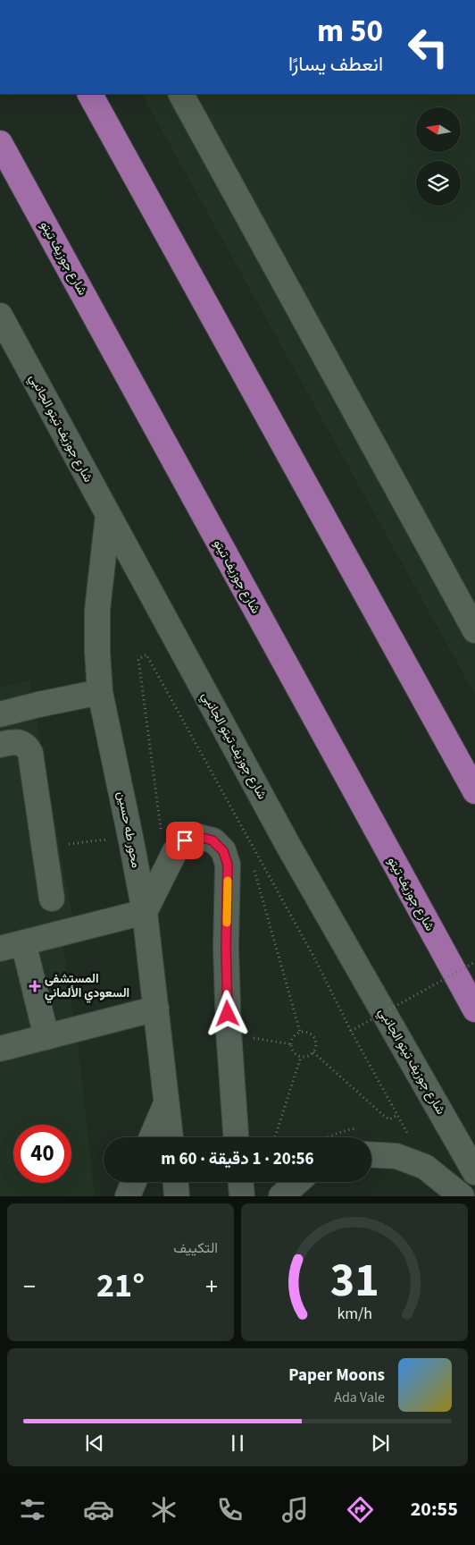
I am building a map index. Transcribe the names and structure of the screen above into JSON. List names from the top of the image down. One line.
{"streets":{"highway":["شارع جوزيف تيتو"],"street":["شارع جوزيف تيتو الجانبي","محور طه حسين"]},"crossings":[["شارع جوزيف تيتو الجانبي","محور طه حسين"]],"places":{"health":["المستشفى السعودي الألماني"]},"north":"left","page":{"turn":["50 m","انعطف يسارًا"],"limit":"40","trip":"20:56 · 1 دقيقة · 60 m","tile":"التكييف","heat":["−","21°","+"],"song":["Paper Moons","Ada Vale"],"tabs":"20:55","gauge":["31","km/h"]}}
